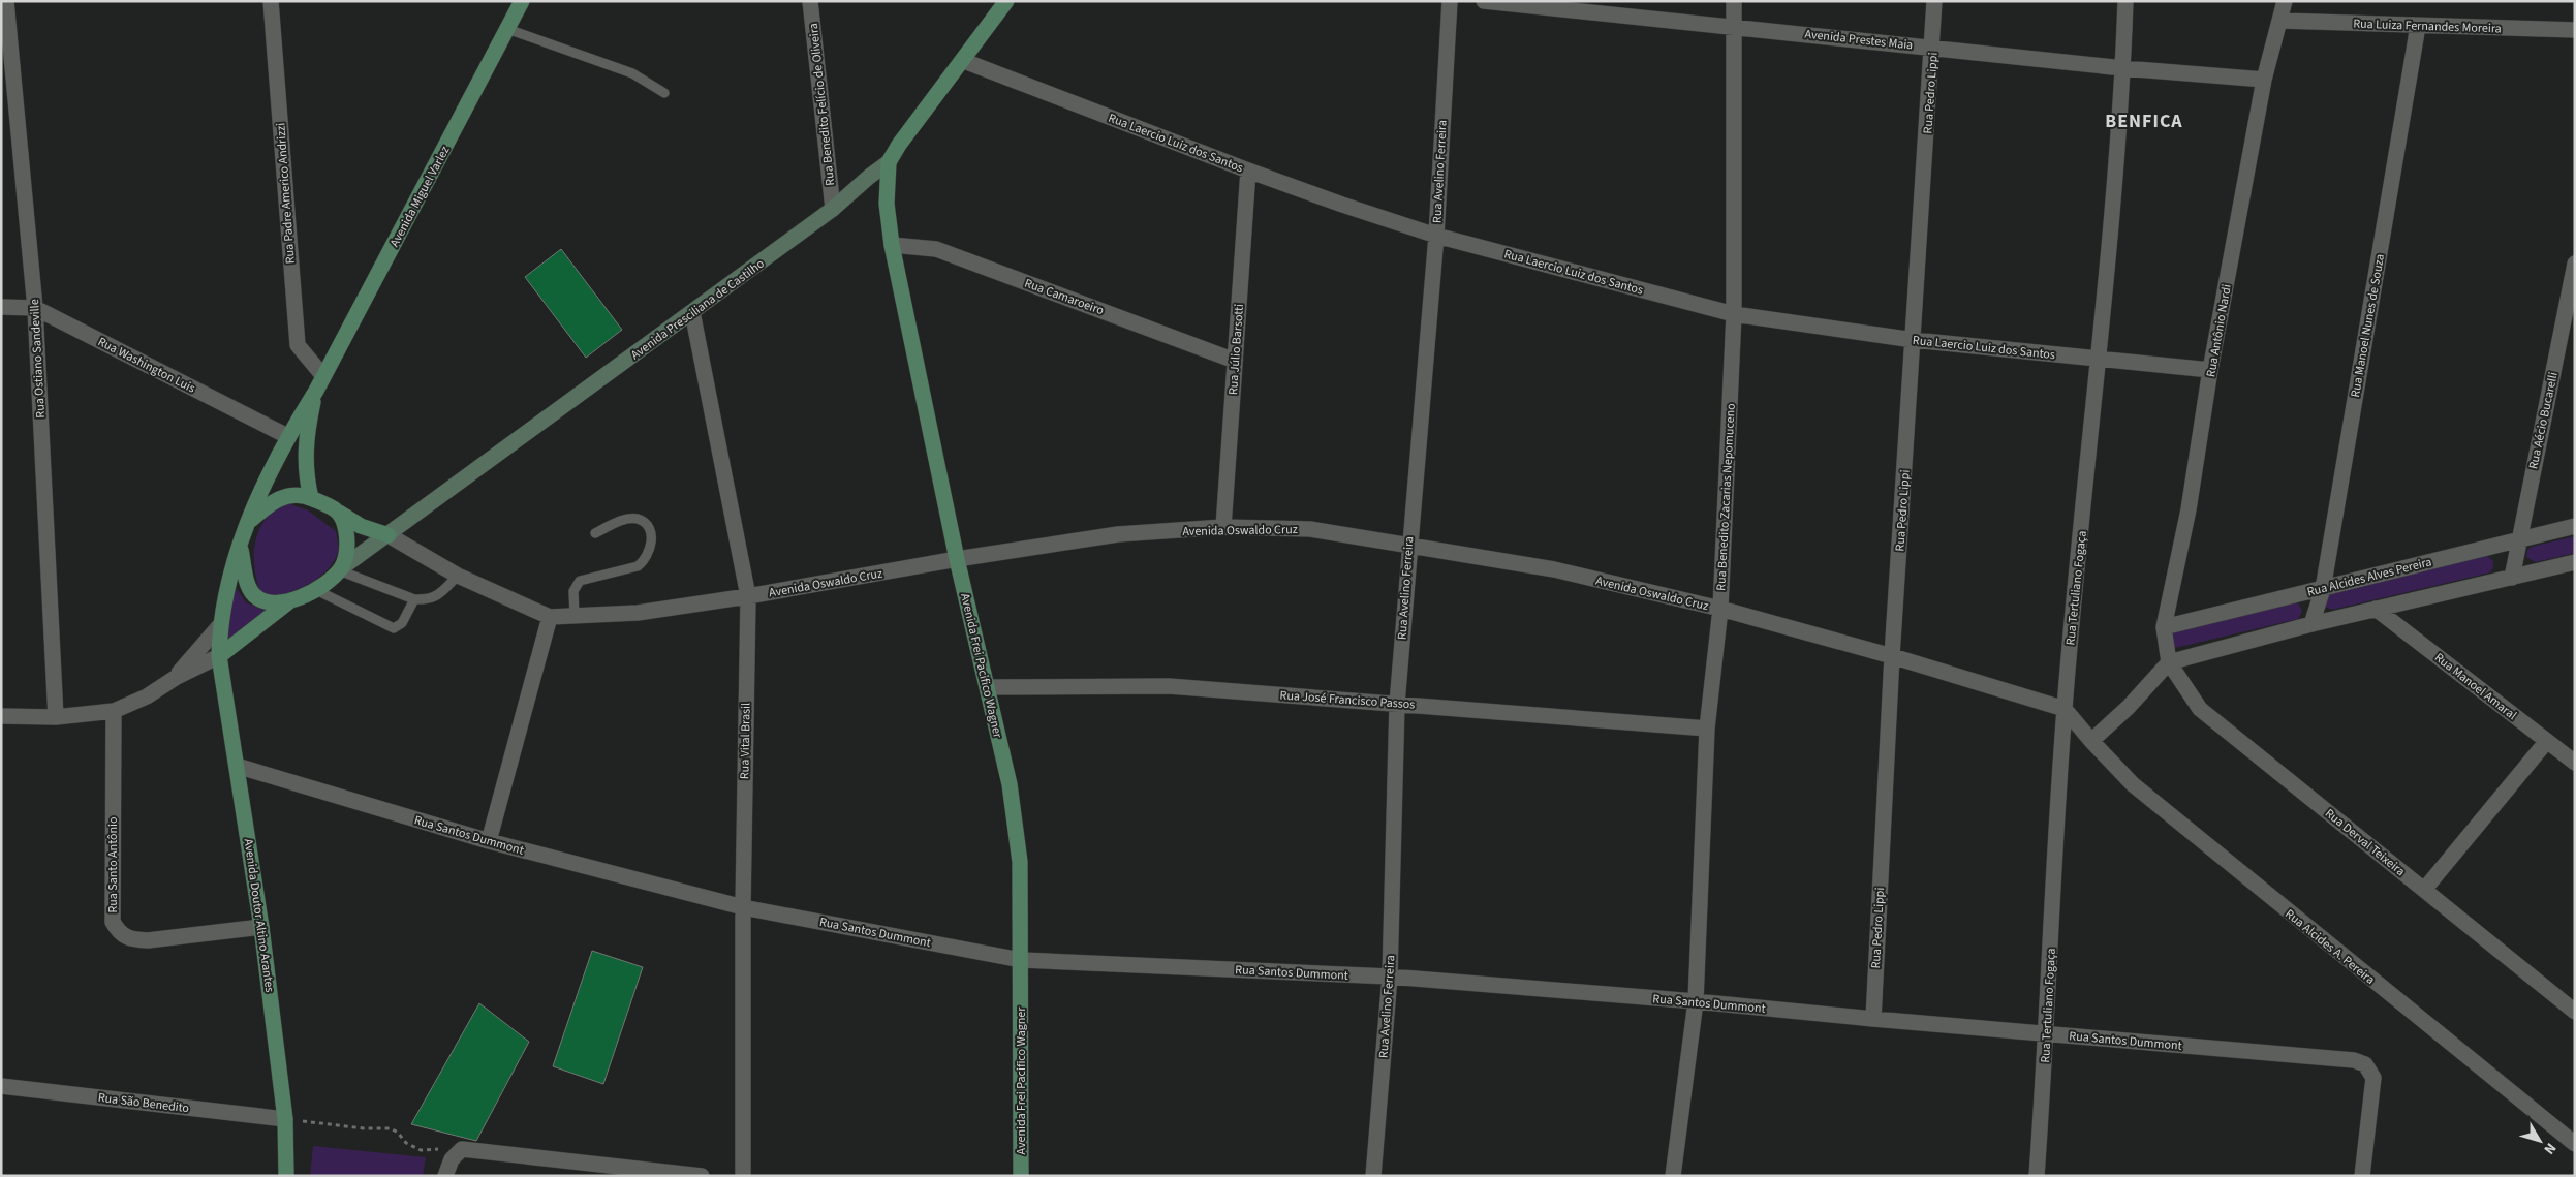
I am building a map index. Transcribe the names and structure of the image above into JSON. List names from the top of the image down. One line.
{"streets":{"main road":["Avenida Miguel Varlez","Avenida Presciliana de Castilho","Avenida Frei Pacifico Wagner","Avenida Doutor Altino Arantes"],"street":["Rua Luiza Fernandes Moreira","Avenida Prestes Maia","Rua Pedro Lippi","Rua Benedito Felício de Oliveira","Rua Laercio Luiz dos Santos","Rua Avelino Ferreira","Rua Padre Americo Andrizzi","Rua Camaroeiro","Rua Manoel Nunes de Souza","Rua Antônio Nardi","Rua Júlio Barsotti","Rua Ostiano Sandeville","Rua Washington Luis","Rua Aécio Bucarelli","Rua Benedito Zacarias Nepomuceno","Avenida Oswaldo Cruz","Rua Alcides Alves Pereira","Rua Tertuliano Fogaça","Rua Manoel Amaral","Rua José Francisco Passos","Rua Vital Brasil","Rua Santos Dummont","Rua Derval Teixeira","Rua Santo Antônio","Rua Alcides A. Pereira","Rua São Benedito"]},"crossings":[["Rua Luiza Fernandes Moreira","Rua Manoel Nunes de Souza"],["Rua Luiza Fernandes Moreira","Rua Antônio Nardi"],["Avenida Prestes Maia","Rua Pedro Lippi"],["Avenida Prestes Maia","Rua Antônio Nardi"],["Avenida Prestes Maia","Rua Benedito Zacarias Nepomuceno"],["Avenida Prestes Maia","Rua Tertuliano Fogaça"],["Rua Pedro Lippi","Rua Laercio Luiz dos Santos"],["Rua Pedro Lippi","Avenida Oswaldo Cruz"],["Rua Pedro Lippi","Rua Santos Dummont"],["Rua Benedito Felício de Oliveira","Avenida Presciliana de Castilho"],["Rua Laercio Luiz dos Santos","Rua Avelino Ferreira"],["Rua Laercio Luiz dos Santos","Avenida Presciliana de Castilho"],["Rua Laercio Luiz dos Santos","Rua Antônio Nardi"],["Rua Laercio Luiz dos Santos","Rua Júlio Barsotti"],["Rua Laercio Luiz dos Santos","Rua Benedito Zacarias Nepomuceno"],["Rua Laercio Luiz dos Santos","Rua Tertuliano Fogaça"],["Rua Avelino Ferreira","Avenida Oswaldo Cruz"],["Rua Avelino Ferreira","Rua José Francisco Passos"],["Rua Avelino Ferreira","Rua Santos Dummont"],["Rua Padre Americo Andrizzi","Avenida Miguel Varlez"],["Rua Camaroeiro","Rua Júlio Barsotti"],["Rua Camaroeiro","Avenida Frei Pacifico Wagner"],["Avenida Presciliana de Castilho","Avenida Oswaldo Cruz"],["Avenida Presciliana de Castilho","Avenida Frei Pacifico Wagner"],["Avenida Presciliana de Castilho","Rua Vital Brasil"],["Avenida Presciliana de Castilho","Avenida Doutor Altino Arantes"],["Rua Manoel Nunes de Souza","Rua Alcides Alves Pereira"],["Rua Antônio Nardi","Rua Alcides Alves Pereira"],["Rua Antônio Nardi","Rua Derval Teixeira"],["Rua Júlio Barsotti","Avenida Oswaldo Cruz"],["Rua Ostiano Sandeville","Rua Washington Luis"],["Rua Aécio Bucarelli","Rua Alcides Alves Pereira"],["Rua Benedito Zacarias Nepomuceno","Avenida Oswaldo Cruz"],["Rua Benedito Zacarias Nepomuceno","Rua José Francisco Passos"],["Rua Benedito Zacarias Nepomuceno","Rua Santos Dummont"],["Avenida Oswaldo Cruz","Rua Tertuliano Fogaça"],["Avenida Oswaldo Cruz","Avenida Frei Pacifico Wagner"],["Avenida Oswaldo Cruz","Rua Vital Brasil"],["Avenida Oswaldo Cruz","Rua Alcides A. Pereira"],["Rua Tertuliano Fogaça","Rua Santos Dummont"],["Rua Tertuliano Fogaça","Rua Alcides A. Pereira"],["Avenida Frei Pacifico Wagner","Rua José Francisco Passos"],["Avenida Frei Pacifico Wagner","Rua Santos Dummont"],["Rua Vital Brasil","Rua Santos Dummont"],["Rua Santos Dummont","Avenida Doutor Altino Arantes"],["Rua Santo Antônio","Avenida Doutor Altino Arantes"],["Avenida Doutor Altino Arantes","Rua São Benedito"]],"districts":["BENFICA"],"north":"bottom right"}
